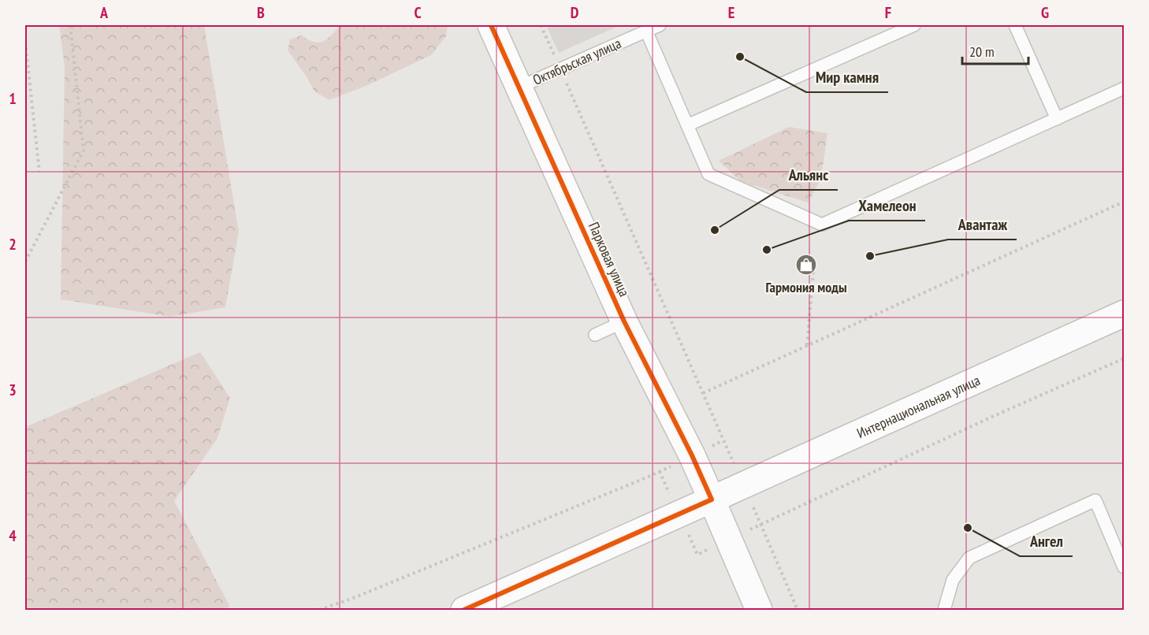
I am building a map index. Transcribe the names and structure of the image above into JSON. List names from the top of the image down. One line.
{"streets":{"street":["Парковая улица","Интернациональная улица"],"lane":["Октябрьская улица"]},"crossings":[["Октябрьская улица","Парковая улица"],["Парковая улица","Интернациональная улица"]],"places":{"other":["Мир камня","Альянс","Хамелеон","Авантаж","Ангел"],"shop":["Гармония моды"]},"scale_bar":"20 m","grid":{"columns":["A","B","C","D","E","F","G"],"rows":["1","2","3","4"]}}
